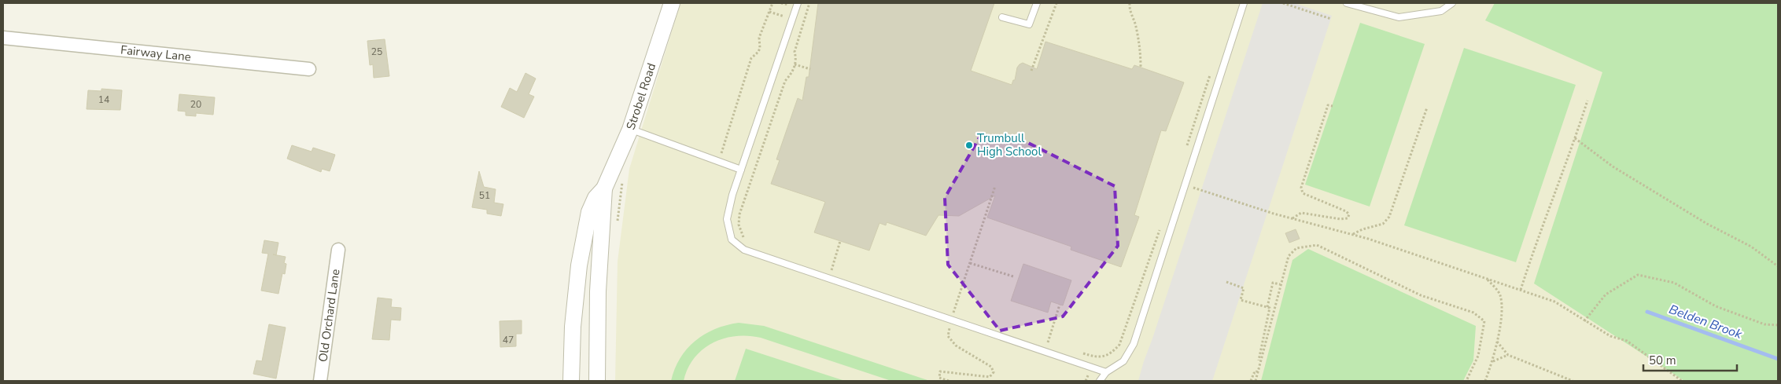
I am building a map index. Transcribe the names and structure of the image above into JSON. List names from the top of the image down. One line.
{"streets":{"street":["Fairway Lane","Strobel Road","Old Orchard Lane"]},"water":["Belden Brook"],"places":["Trumbull High School"],"house_numbers":["25","14","20","51","47"],"scale_bar":"50 m"}
